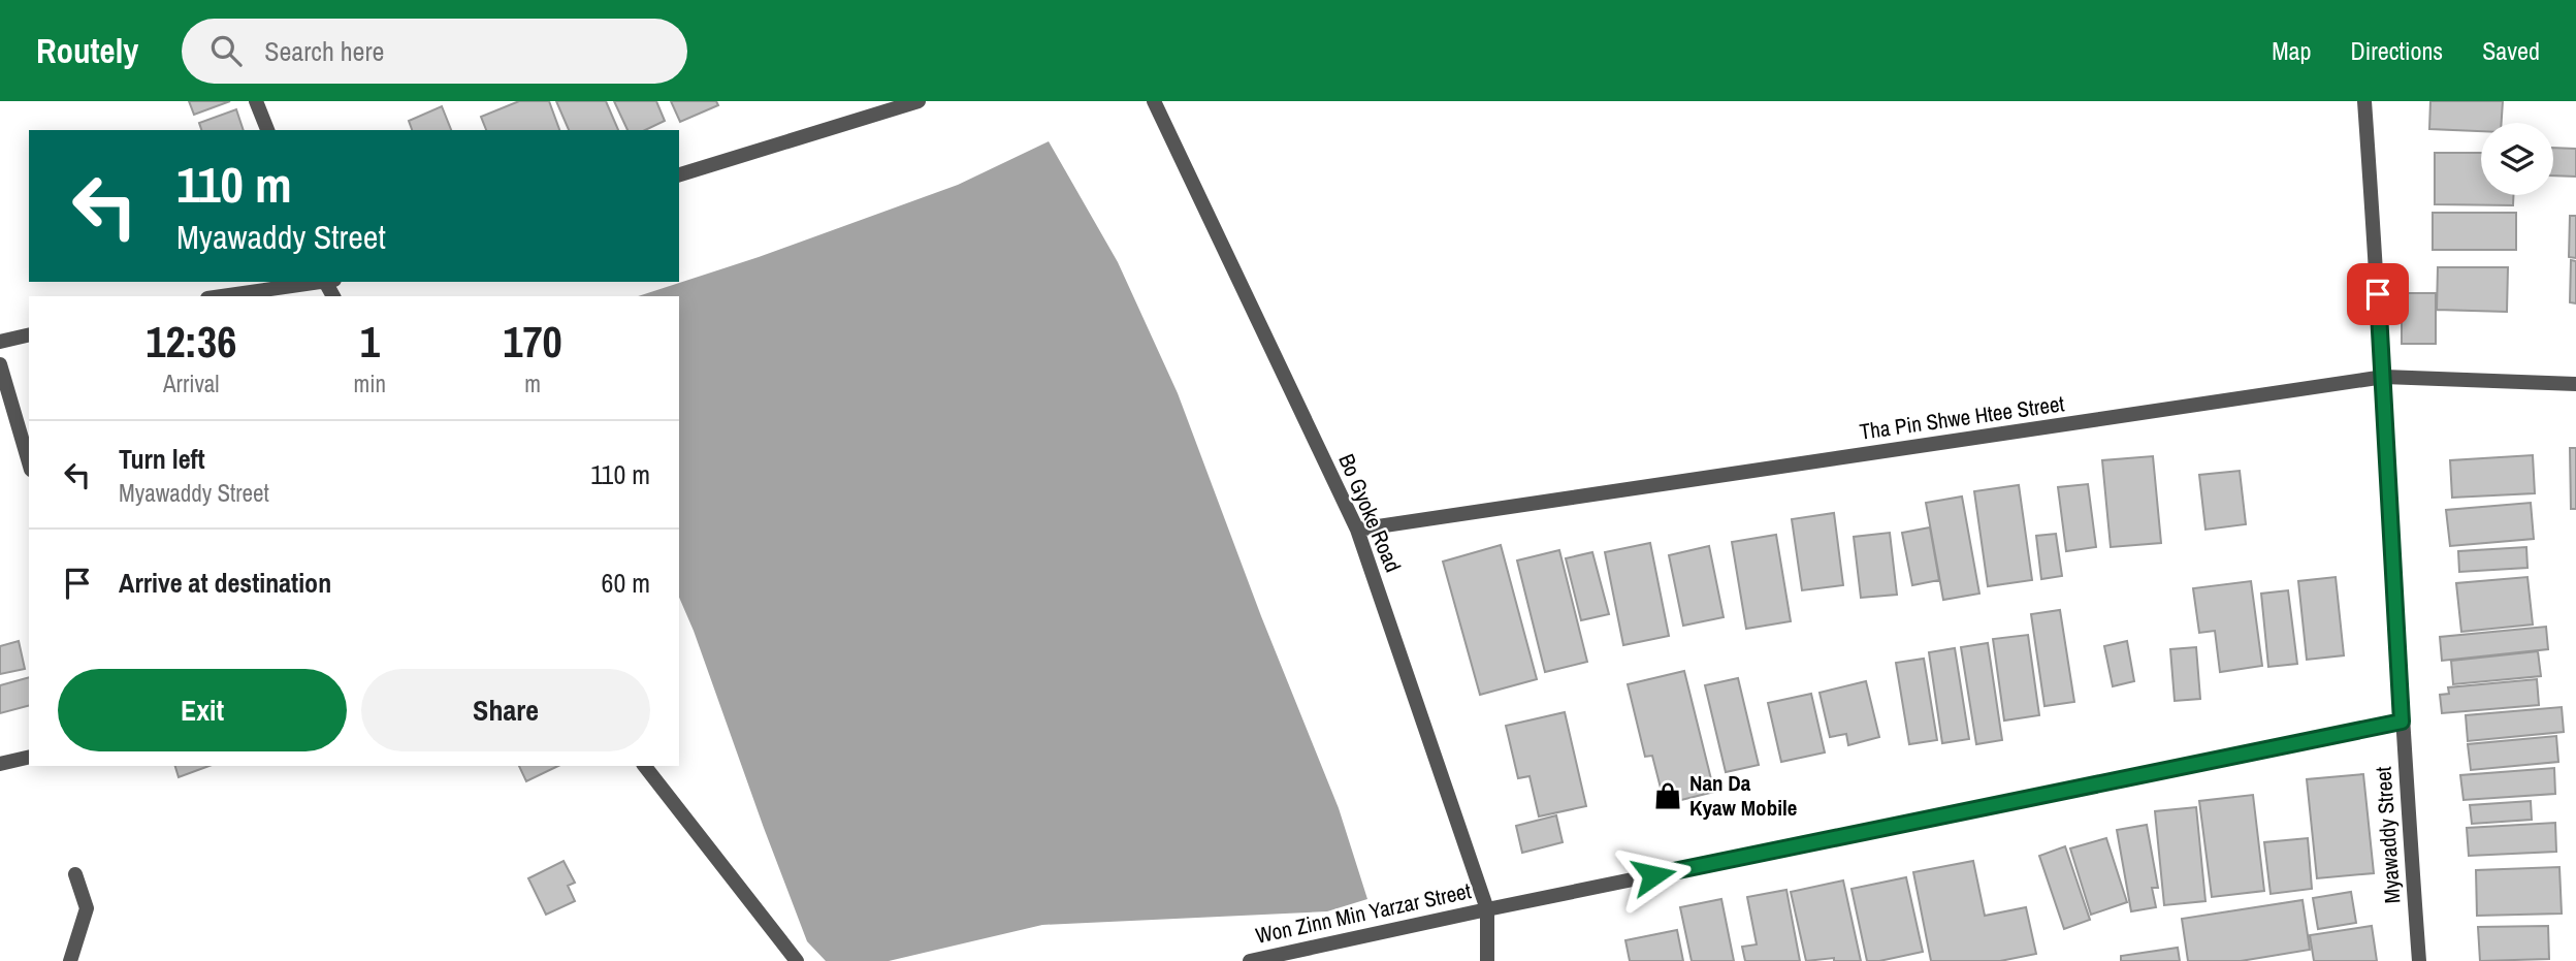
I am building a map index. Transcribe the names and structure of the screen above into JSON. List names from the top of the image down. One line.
{"streets":{"street":["Tha Pin Shwe Htee Street","Bo Gyoke Road","Myawaddy Street","Won Zinn Min Yarzar Street"]},"crossings":[["Tha Pin Shwe Htee Street","Bo Gyoke Road"],["Tha Pin Shwe Htee Street","Myawaddy Street"],["Bo Gyoke Road","Won Zinn Min Yarzar Street"],["Myawaddy Street","Won Zinn Min Yarzar Street"]],"places":{"shop":["Nan Da Kyaw Mobile"]},"page":{"header":"Routely","search":"Search here","nav":["Map","Directions","Saved"],"turn":["110 m","Myawaddy Street"],"eta":["12:36","Arrival","1","min","170","m"],"list":[{"name":"Turn left","note":"Myawaddy Street","value":"110 m"},{"name":"Arrive at destination","value":"60 m"}],"buttons":["Exit","Share"]}}
